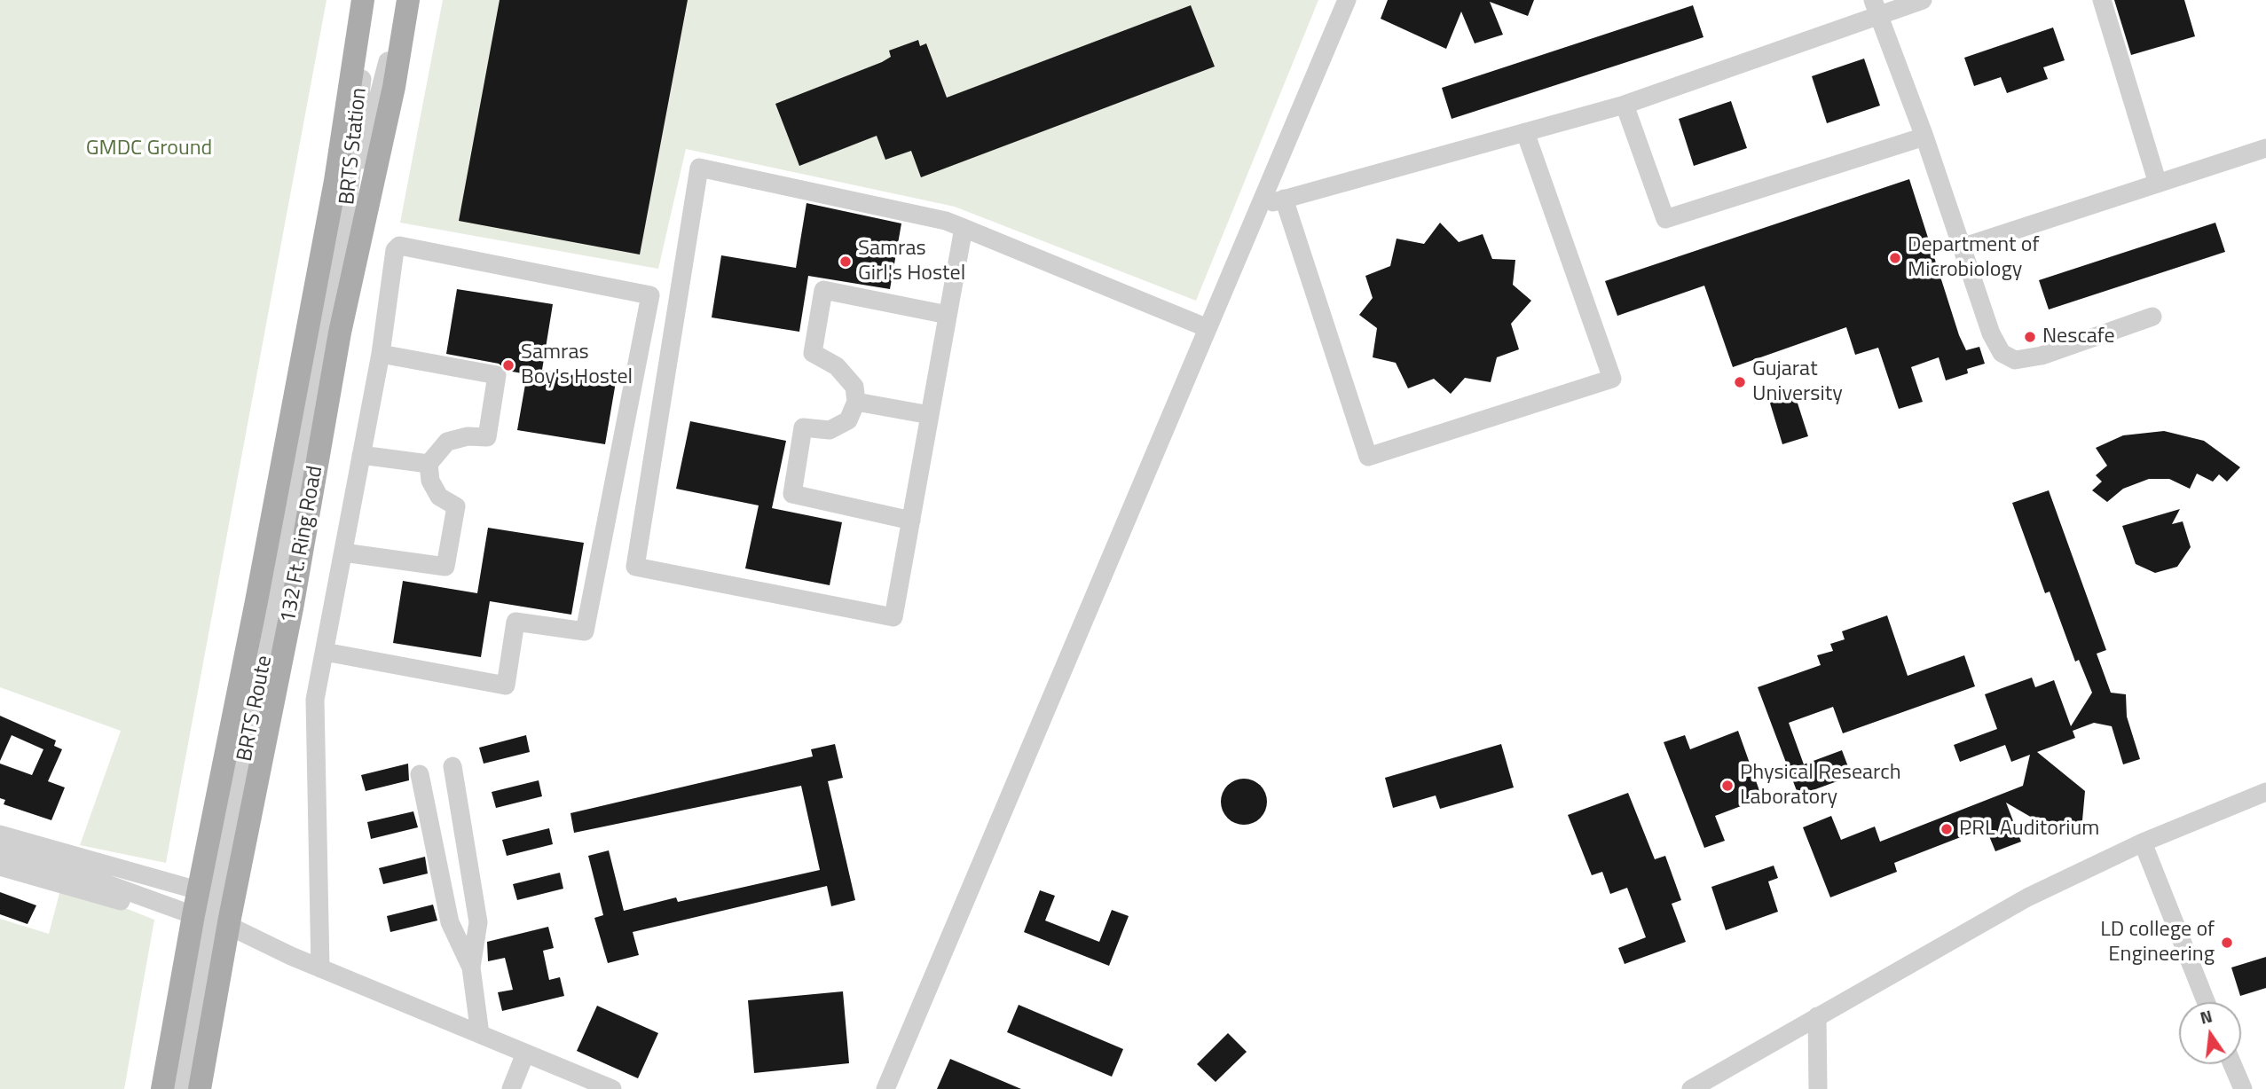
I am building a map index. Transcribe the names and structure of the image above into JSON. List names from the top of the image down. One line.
{"streets":{"main road":["132 Ft. Ring Road"],"street":["BRTS Station","BRTS Route"]},"crossings":[["BRTS Station","BRTS Route"]],"parks":["GMDC Ground"],"places":["Department of Microbiology","Samras Girl's Hostel","Nescafe","Samras Boy's Hostel","Gujarat University","Physical Research Laboratory","PRL Auditorium","LD college of Engineering"],"north":"top"}
